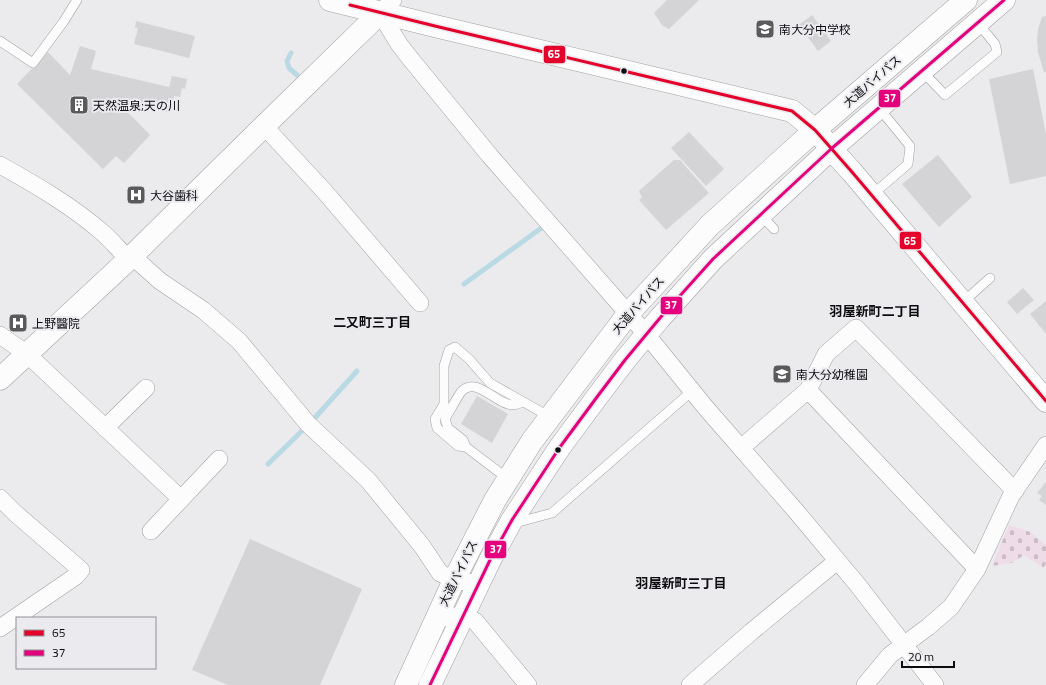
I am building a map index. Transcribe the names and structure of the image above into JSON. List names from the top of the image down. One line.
{"streets":{"main road":["大道バイパス"]},"districts":["羽屋新町二丁目","二又町三丁目","羽屋新町三丁目"],"places":{"school or university":["南大分中学校","南大分幼稚園"],"building":["天然温泉;天の川"],"hospital":["大谷歯科","上野醫院"]},"lines":["transit line 37","transit line 65"],"legend":["65","37"],"scale_bar":"20 m"}
